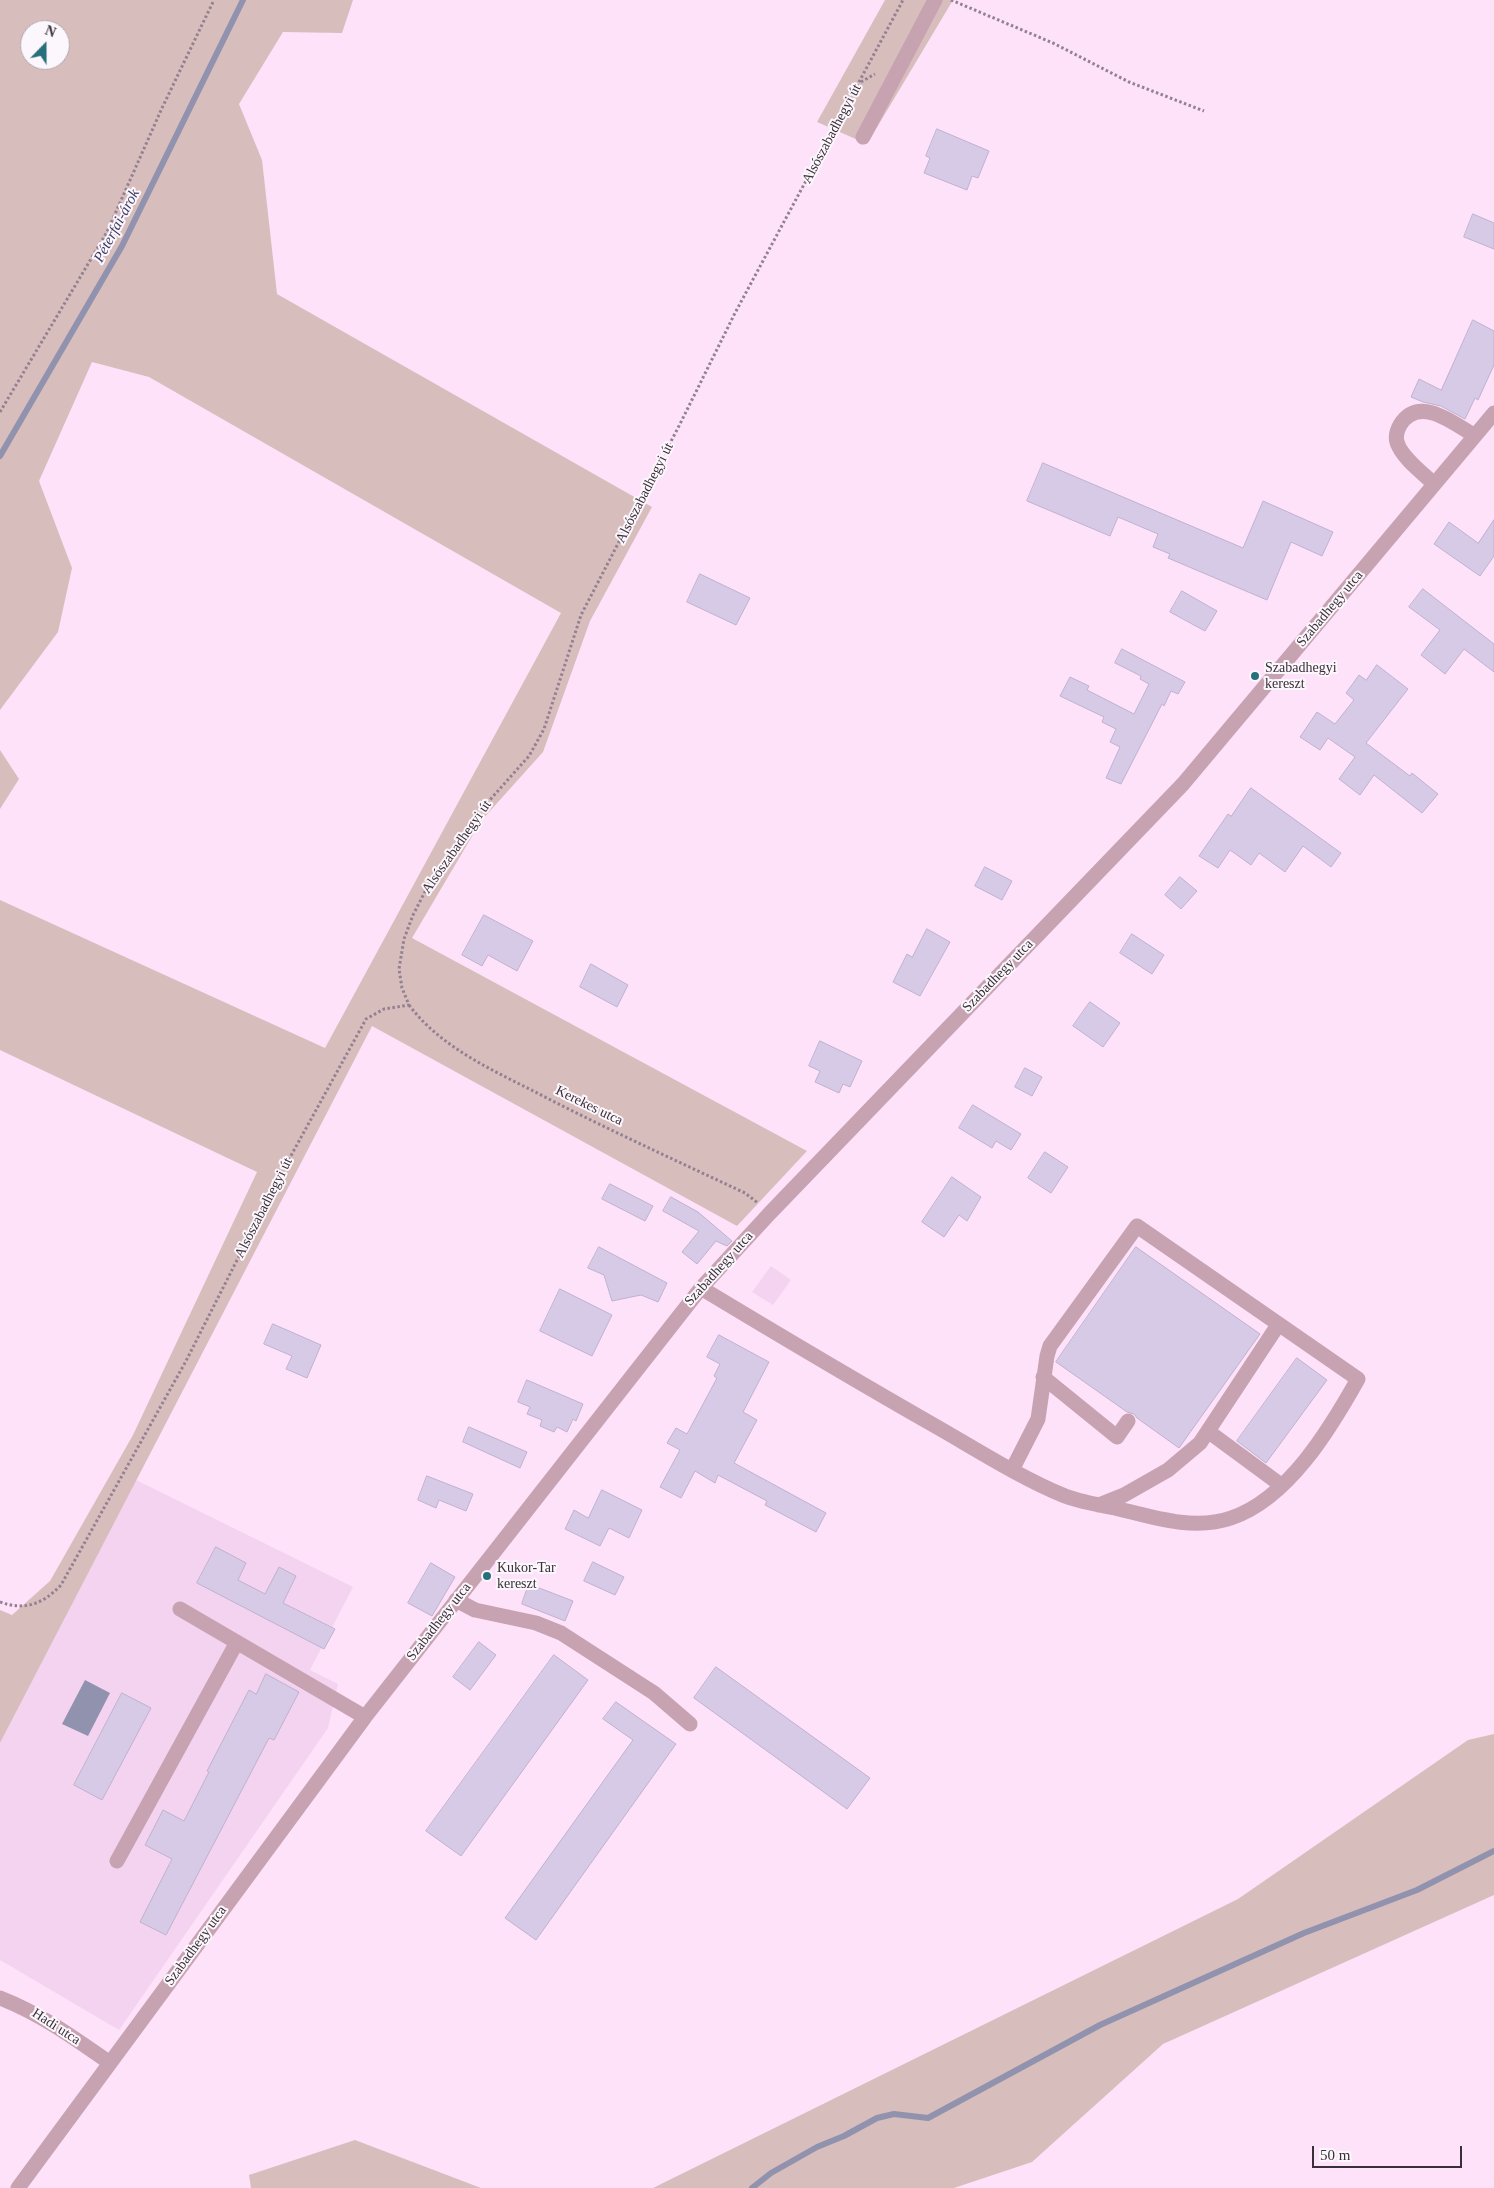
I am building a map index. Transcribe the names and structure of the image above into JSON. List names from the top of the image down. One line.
{"streets":{"street":["Alsószabadhegyi út","Szabadhegy utca","Hadi utca"],"path":["Kerekes utca"]},"crossings":[["Alsószabadhegyi út","Kerekes utca"],["Szabadhegy utca","Kerekes utca"],["Szabadhegy utca","Hadi utca"]],"water":["Péterfai-árok"],"places":["Szabadhegyi kereszt","Kukor-Tar kereszt"],"scale_bar":"50 m","north":"top"}
